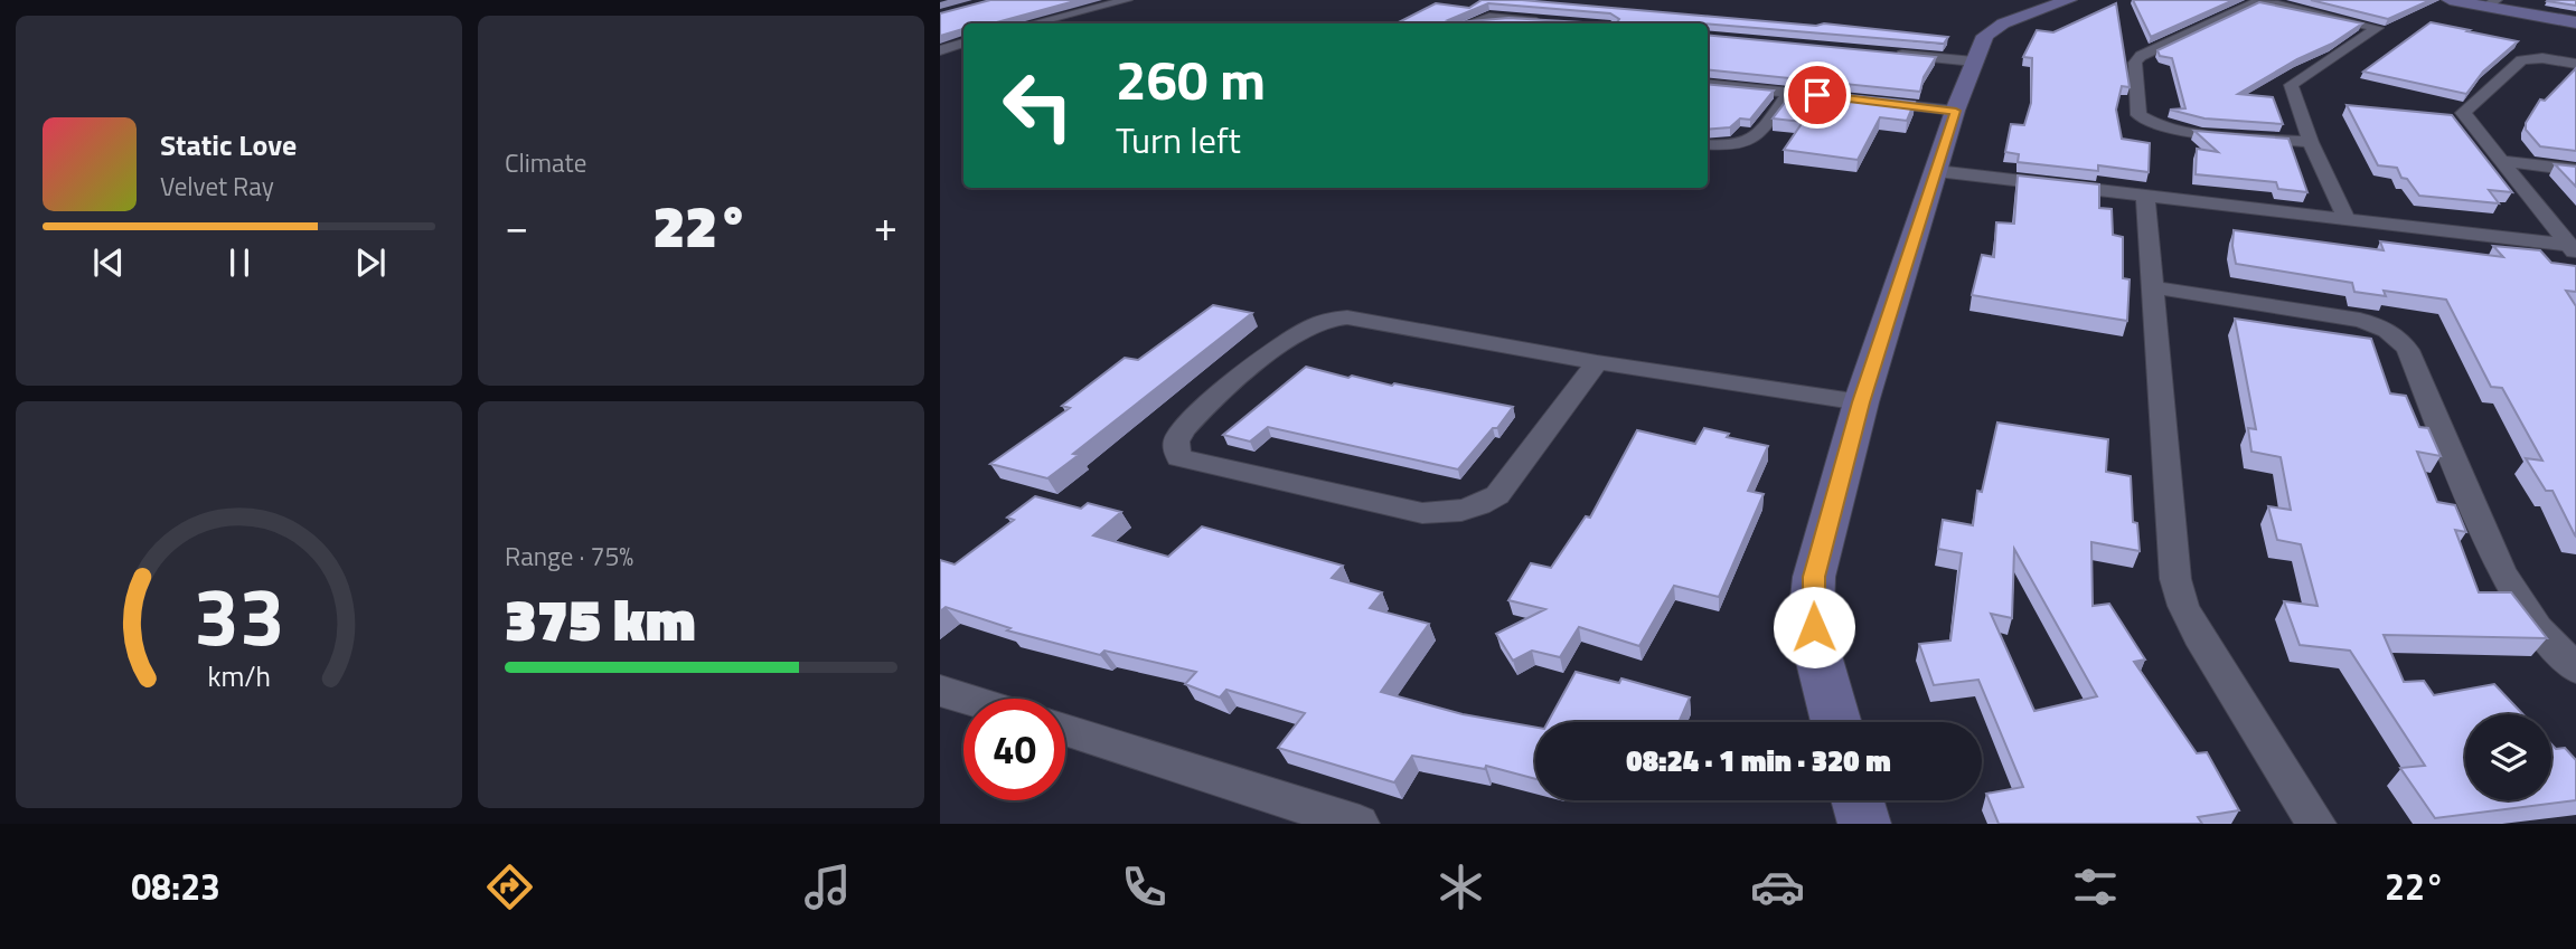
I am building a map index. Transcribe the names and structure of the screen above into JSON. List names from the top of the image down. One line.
{"page":{"tile":["Climate",["Range · 75%","375 km"]],"turn":["260 m","Turn left"],"song":["Static Love","Velvet Ray"],"heat":["−","22°","+"],"limit":"40","trip":"08:24 · 1 min · 320 m","tabs":["08:23","22°"],"gauge":["33","km/h"]}}
